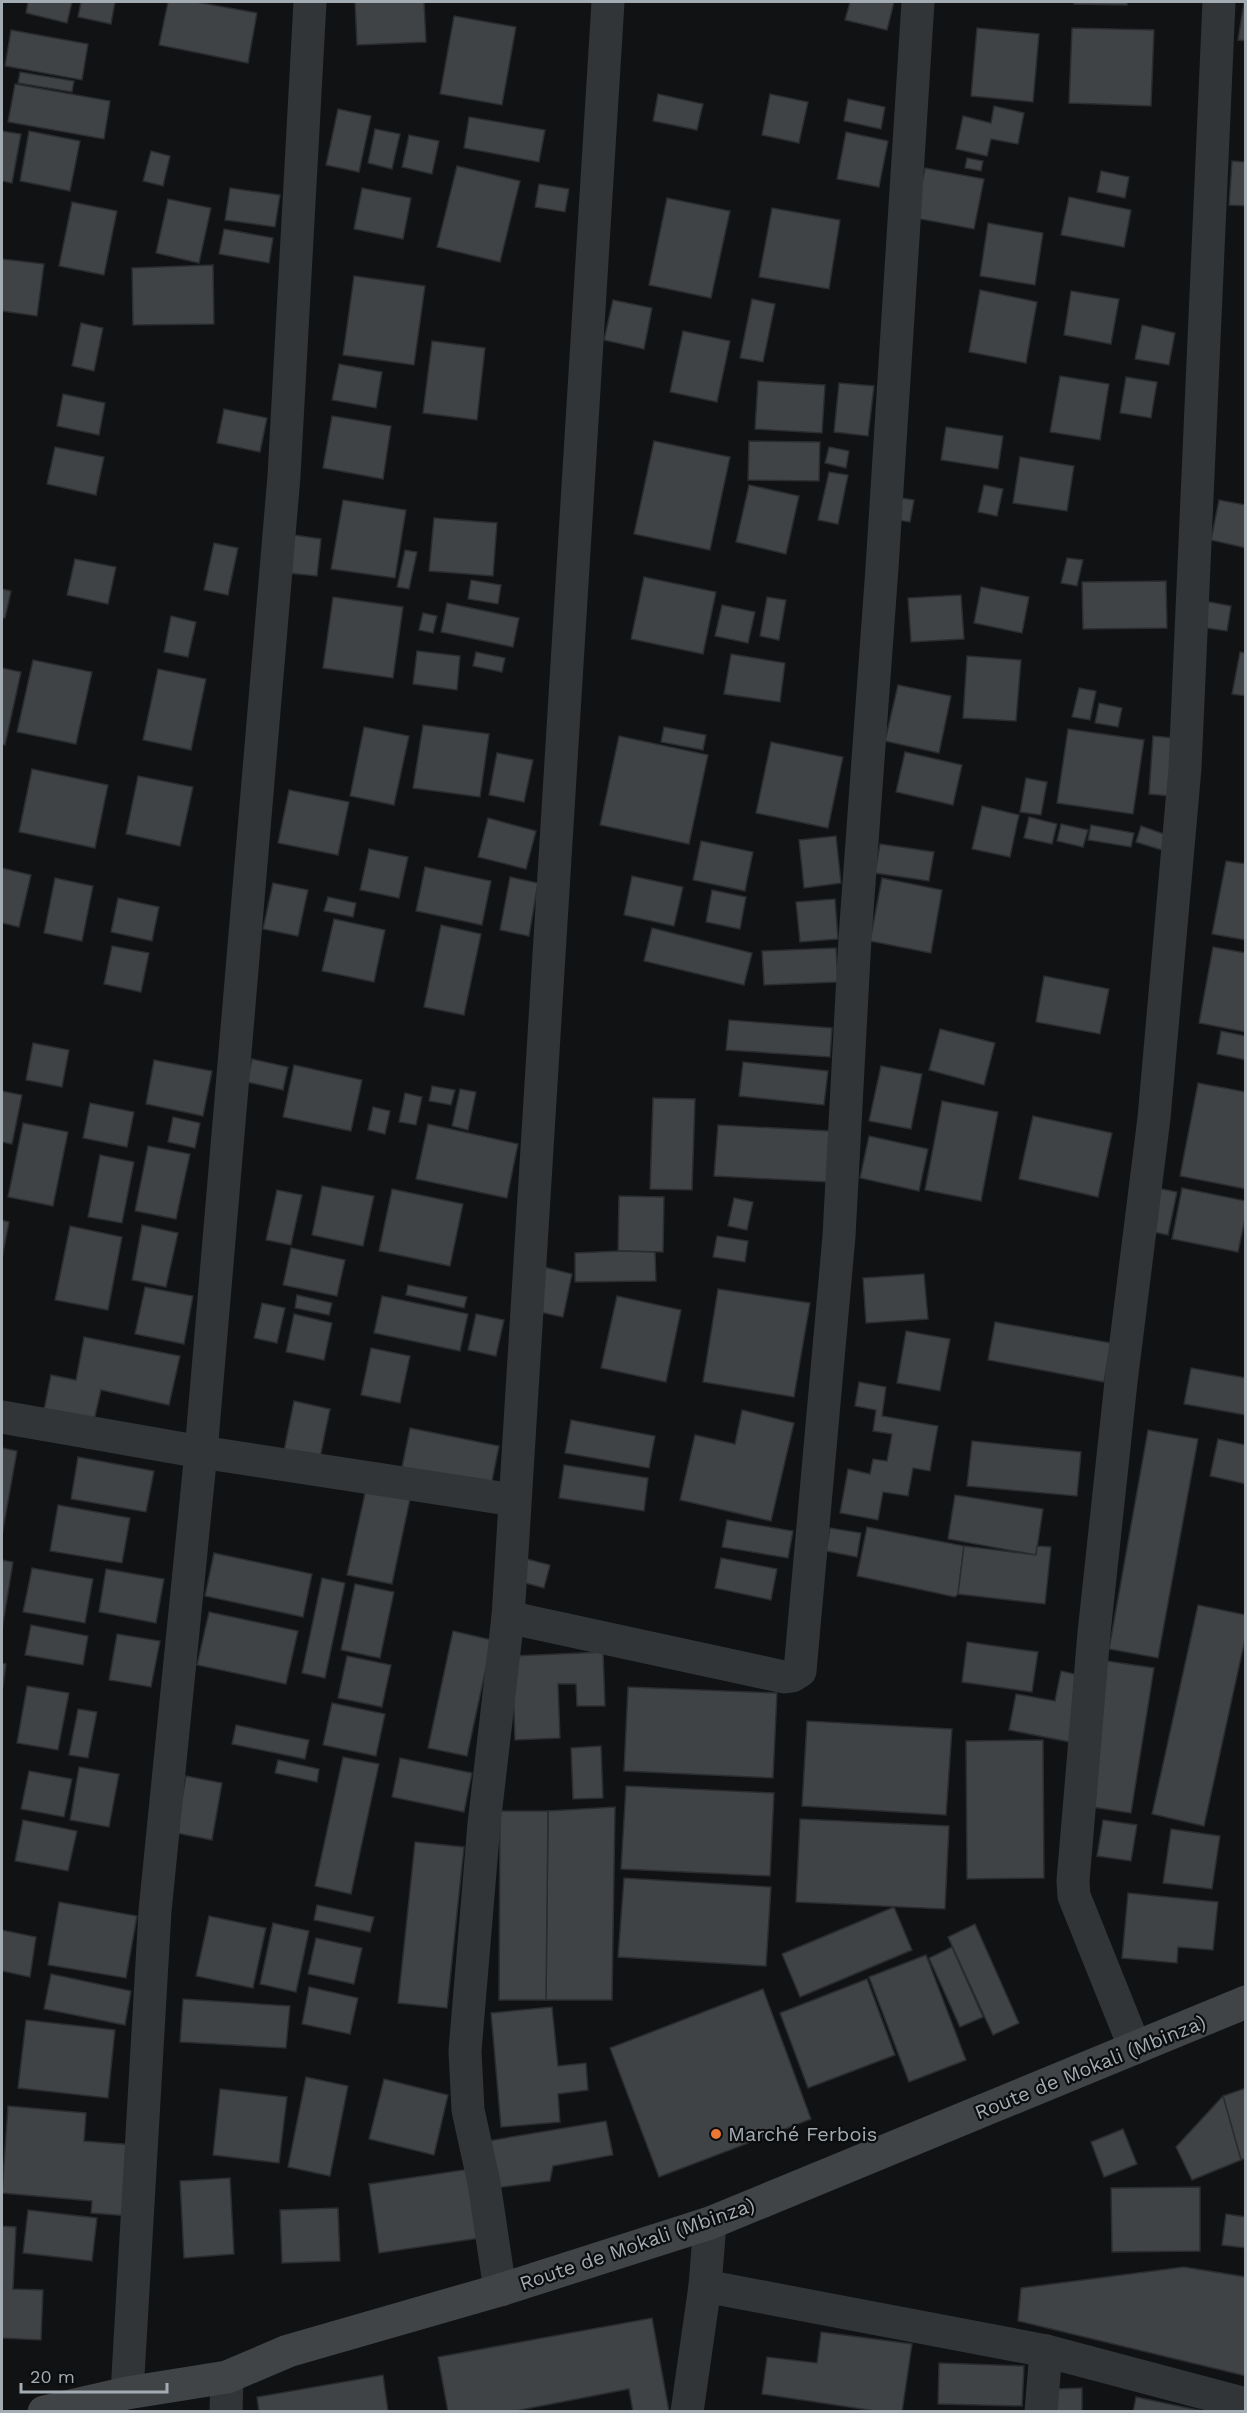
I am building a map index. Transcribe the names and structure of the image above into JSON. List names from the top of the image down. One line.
{"streets":{"street":["Route de Mokali (Mbinza)"]},"places":["Marché Ferbois"],"scale_bar":"20 m"}
